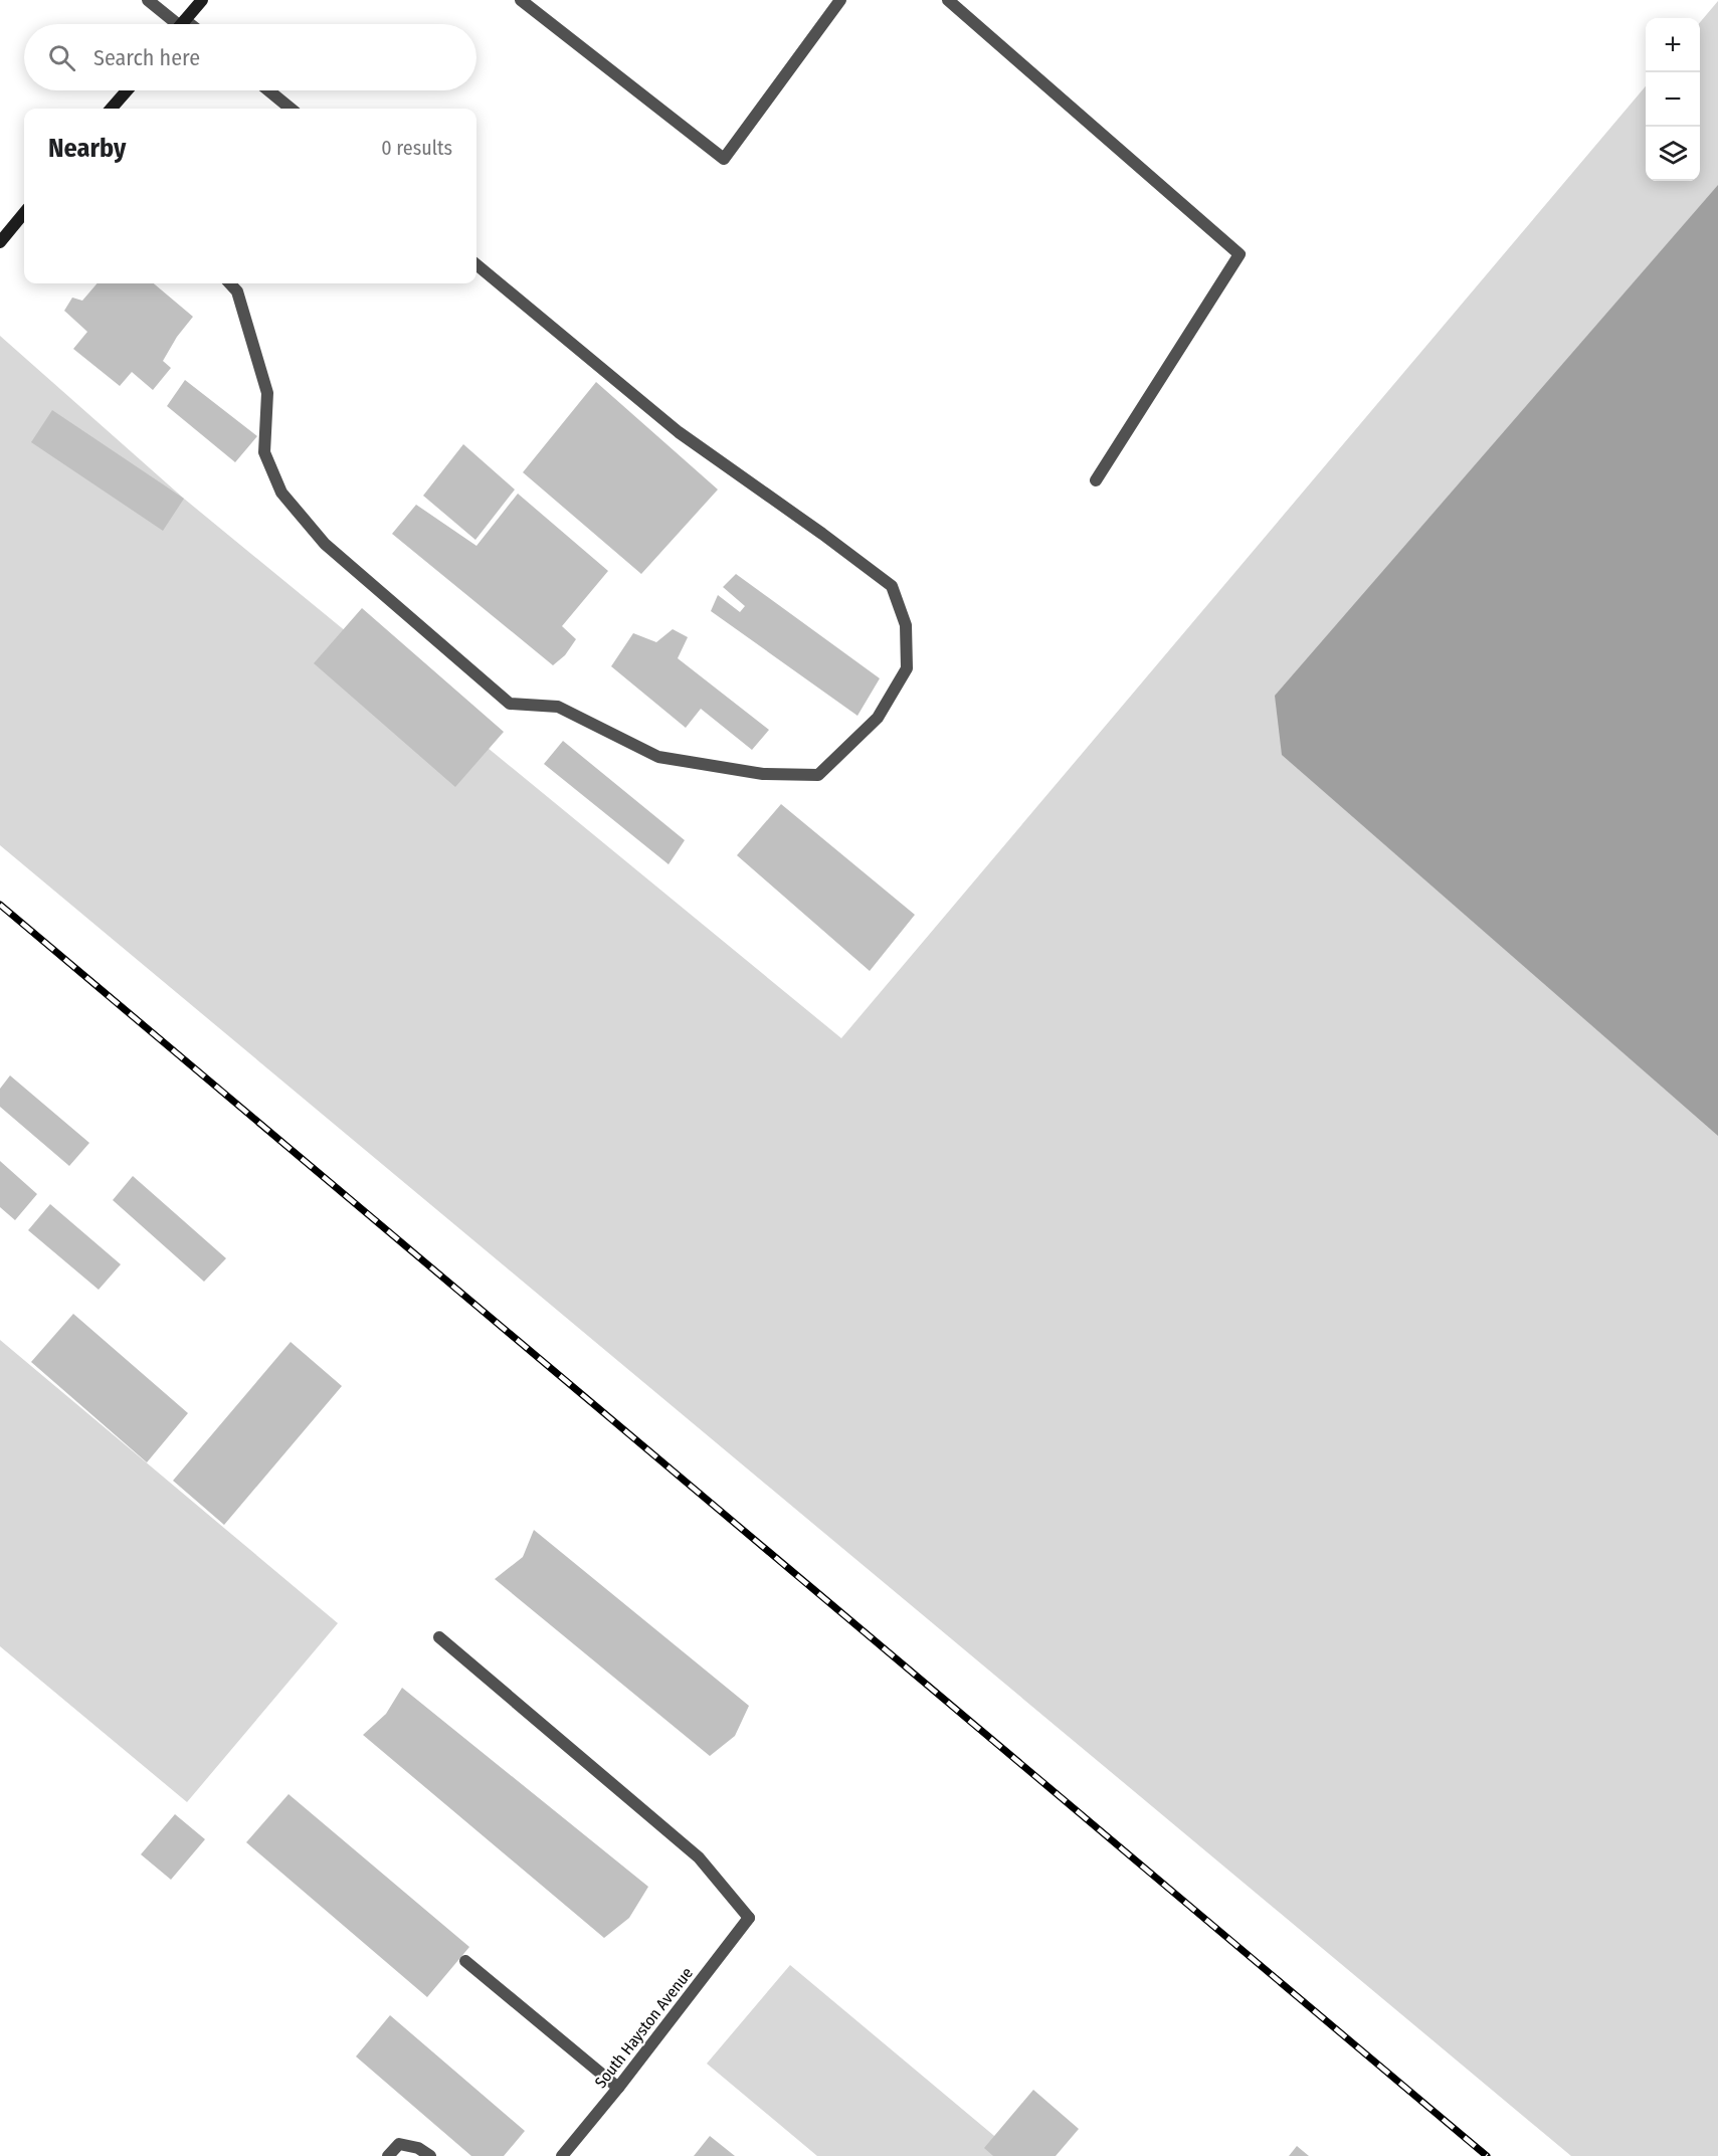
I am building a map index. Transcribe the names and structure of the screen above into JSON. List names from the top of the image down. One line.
{"streets":{"street":["South Hayston Avenue"]},"page":{"map_buttons":["+","−"],"search":"Search here","heading":["Nearby","0 results"]}}
